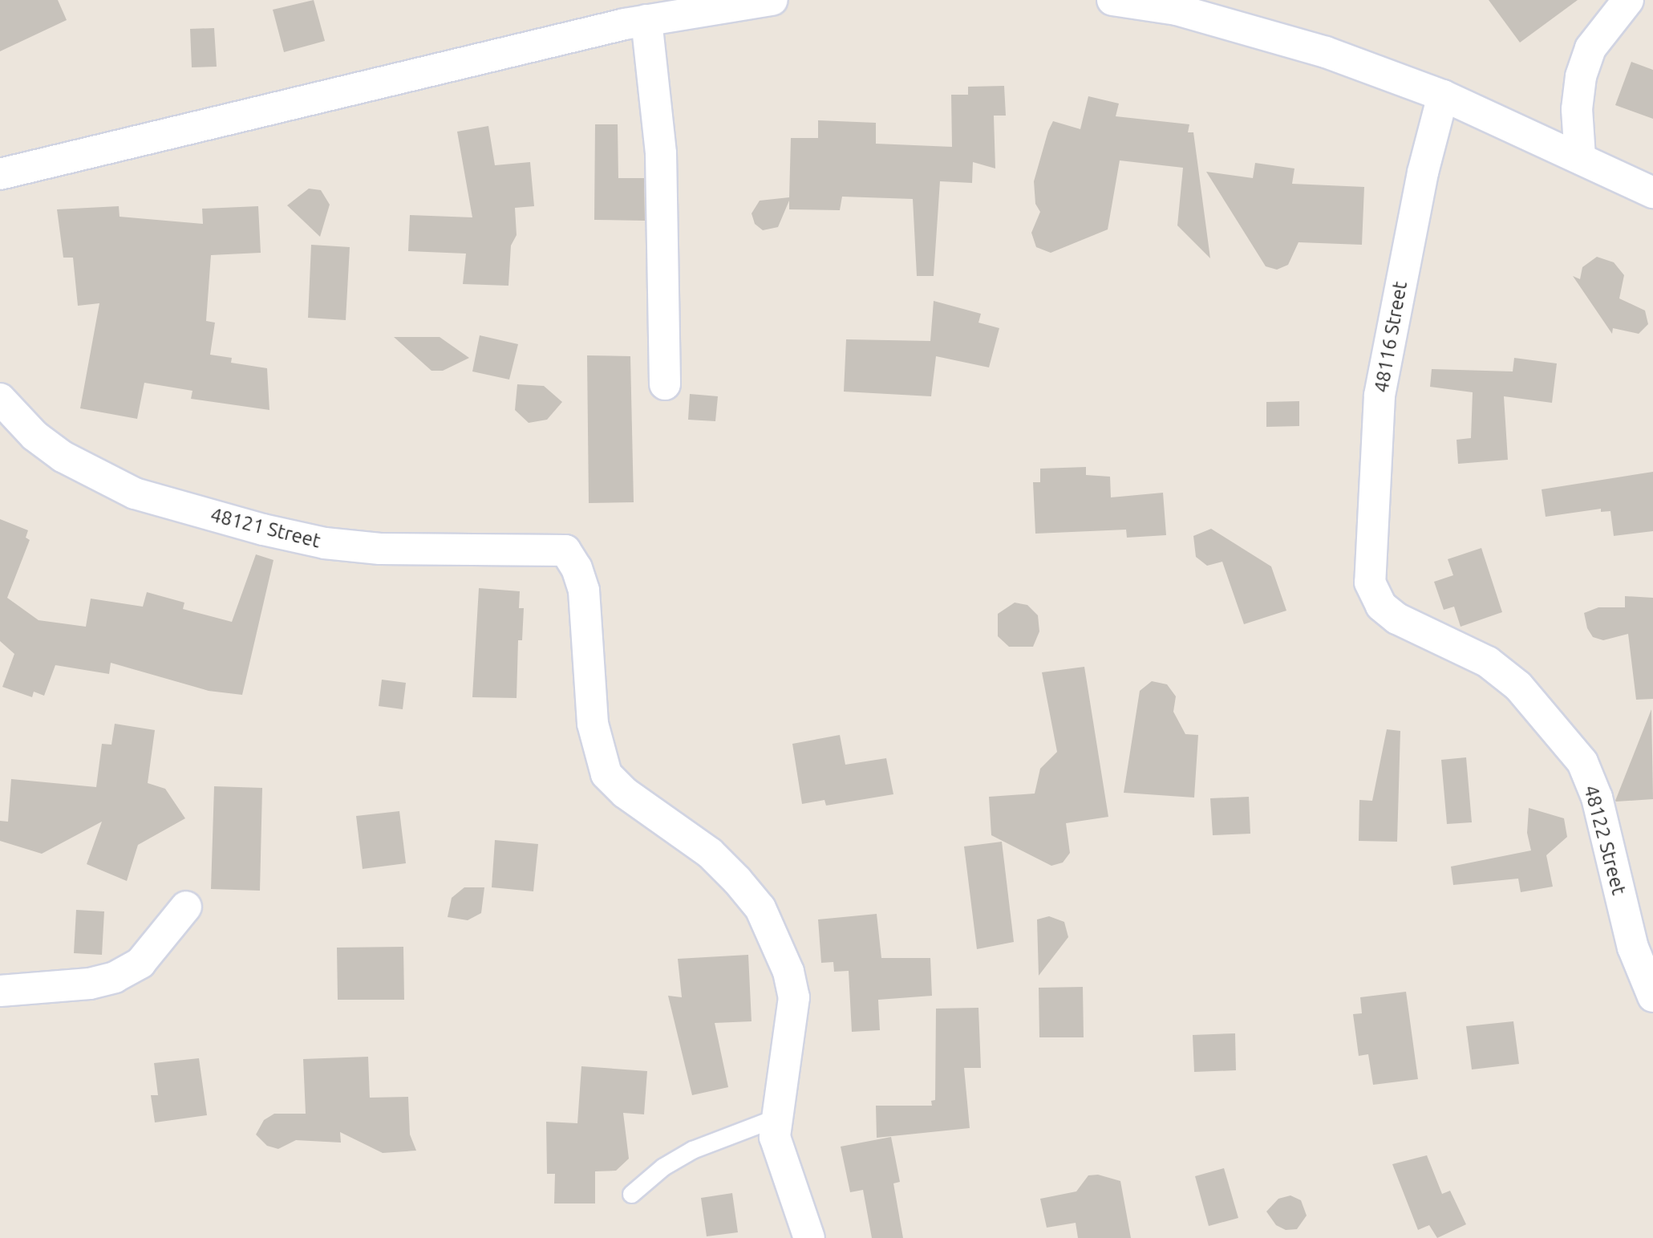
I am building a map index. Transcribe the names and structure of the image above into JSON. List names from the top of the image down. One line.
{"streets":{"street":["48116 Street","48121 Street","48122 Street"]},"crossings":[["48116 Street","48122 Street"]]}
